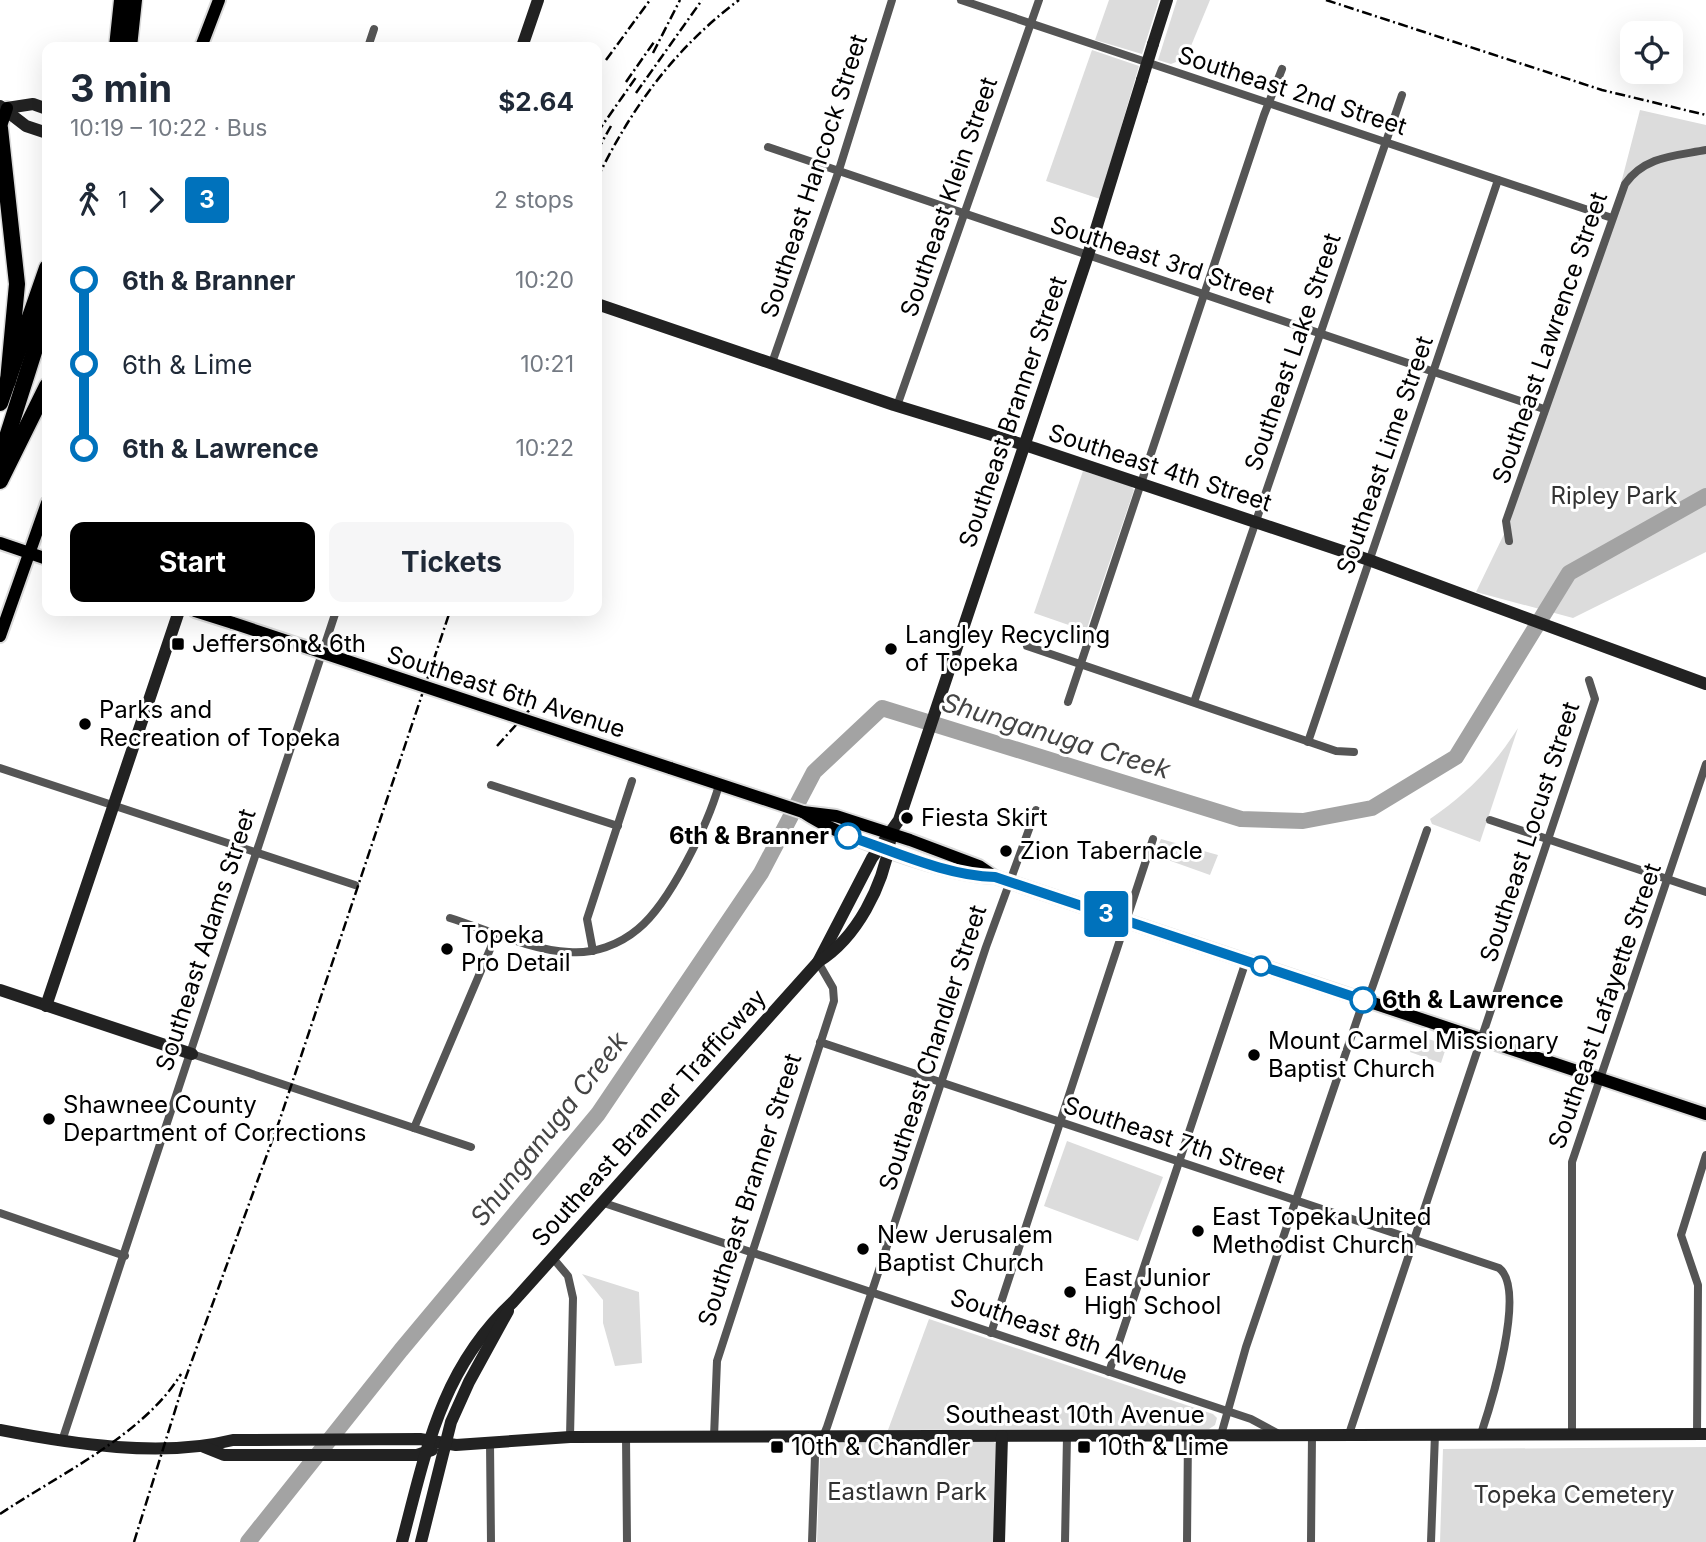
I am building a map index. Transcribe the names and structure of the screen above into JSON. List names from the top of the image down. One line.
{"streets":{"main road":["Southeast Branner Street","Southeast 4th Street","Southeast 6th Avenue","Southeast Branner Trafficway","Southeast 10th Avenue"],"street":["Southeast 2nd Street","Southeast Hancock Street","Southeast Klein Street","Southeast 3rd Street","Southeast Lawrence Street","Southeast Lake Street","Southeast Lime Street","Southeast Locust Street","Southeast Adams Street","Southeast Lafayette Street","Southeast Chandler Street","Southeast 7th Street","Southeast 8th Avenue"]},"crossings":[["Southeast 2nd Street","Southeast Klein Street"],["Southeast 2nd Street","Southeast Lawrence Street"],["Southeast 2nd Street","Southeast Lake Street"],["Southeast 2nd Street","Southeast Lime Street"],["Southeast Hancock Street","Southeast 3rd Street"],["Southeast Hancock Street","Southeast 4th Street"],["Southeast Klein Street","Southeast 3rd Street"],["Southeast Klein Street","Southeast 4th Street"],["Southeast 3rd Street","Southeast Lawrence Street"],["Southeast 3rd Street","Southeast Lake Street"],["Southeast 3rd Street","Southeast Branner Street"],["Southeast 3rd Street","Southeast Lime Street"],["Southeast Lake Street","Southeast 4th Street"],["Southeast Branner Street","Southeast 4th Street"],["Southeast Branner Street","Southeast 6th Avenue"],["Southeast Branner Street","Southeast Branner Trafficway"],["Southeast Branner Street","Southeast 7th Street"],["Southeast Branner Street","Southeast 8th Avenue"],["Southeast Branner Street","Southeast 10th Avenue"],["Southeast Lime Street","Southeast 4th Street"],["Southeast 6th Avenue","Southeast Locust Street"],["Southeast 6th Avenue","Southeast Lafayette Street"],["Southeast 6th Avenue","Southeast Chandler Street"],["Southeast Locust Street","Southeast 7th Street"],["Southeast Locust Street","Southeast 10th Avenue"],["Southeast Adams Street","Southeast 10th Avenue"],["Southeast Lafayette Street","Southeast 10th Avenue"],["Southeast Chandler Street","Southeast 7th Street"],["Southeast Chandler Street","Southeast 8th Avenue"],["Southeast Chandler Street","Southeast 10th Avenue"],["Southeast Branner Trafficway","Southeast 8th Avenue"],["Southeast Branner Trafficway","Southeast 10th Avenue"],["Southeast 7th Street","Southeast 10th Avenue"],["Southeast 8th Avenue","Southeast 10th Avenue"]],"water":["Shunganuga Creek"],"parks":["Ripley Park","Eastlawn Park","Topeka Cemetery"],"places":{"transit":["Jefferson & 6th","10th & Chandler","10th & Lime"],"other":["Langley Recycling of Topeka","Parks and Recreation of Topeka","Fiesta Skirt","6th & Branner","Zion Tabernacle","Topeka Pro Detail","6th & Lawrence","Mount Carmel Missionary Baptist Church","Shawnee County Department of Corrections","East Topeka United Methodist Church","New Jerusalem Baptist Church","East Junior High School"]},"lines":["bus line 3"],"page":{"on_map":"3","heading":["3 min","10:19 – 10:22 · Bus","$2.64"],"legs":["1","3","2 stops"],"list":[{"name":"6th & Branner","value":"10:20"},{"name":"6th & Lime","value":"10:21"},{"name":"6th & Lawrence","value":"10:22"}],"buttons":["Start","Tickets"]}}
